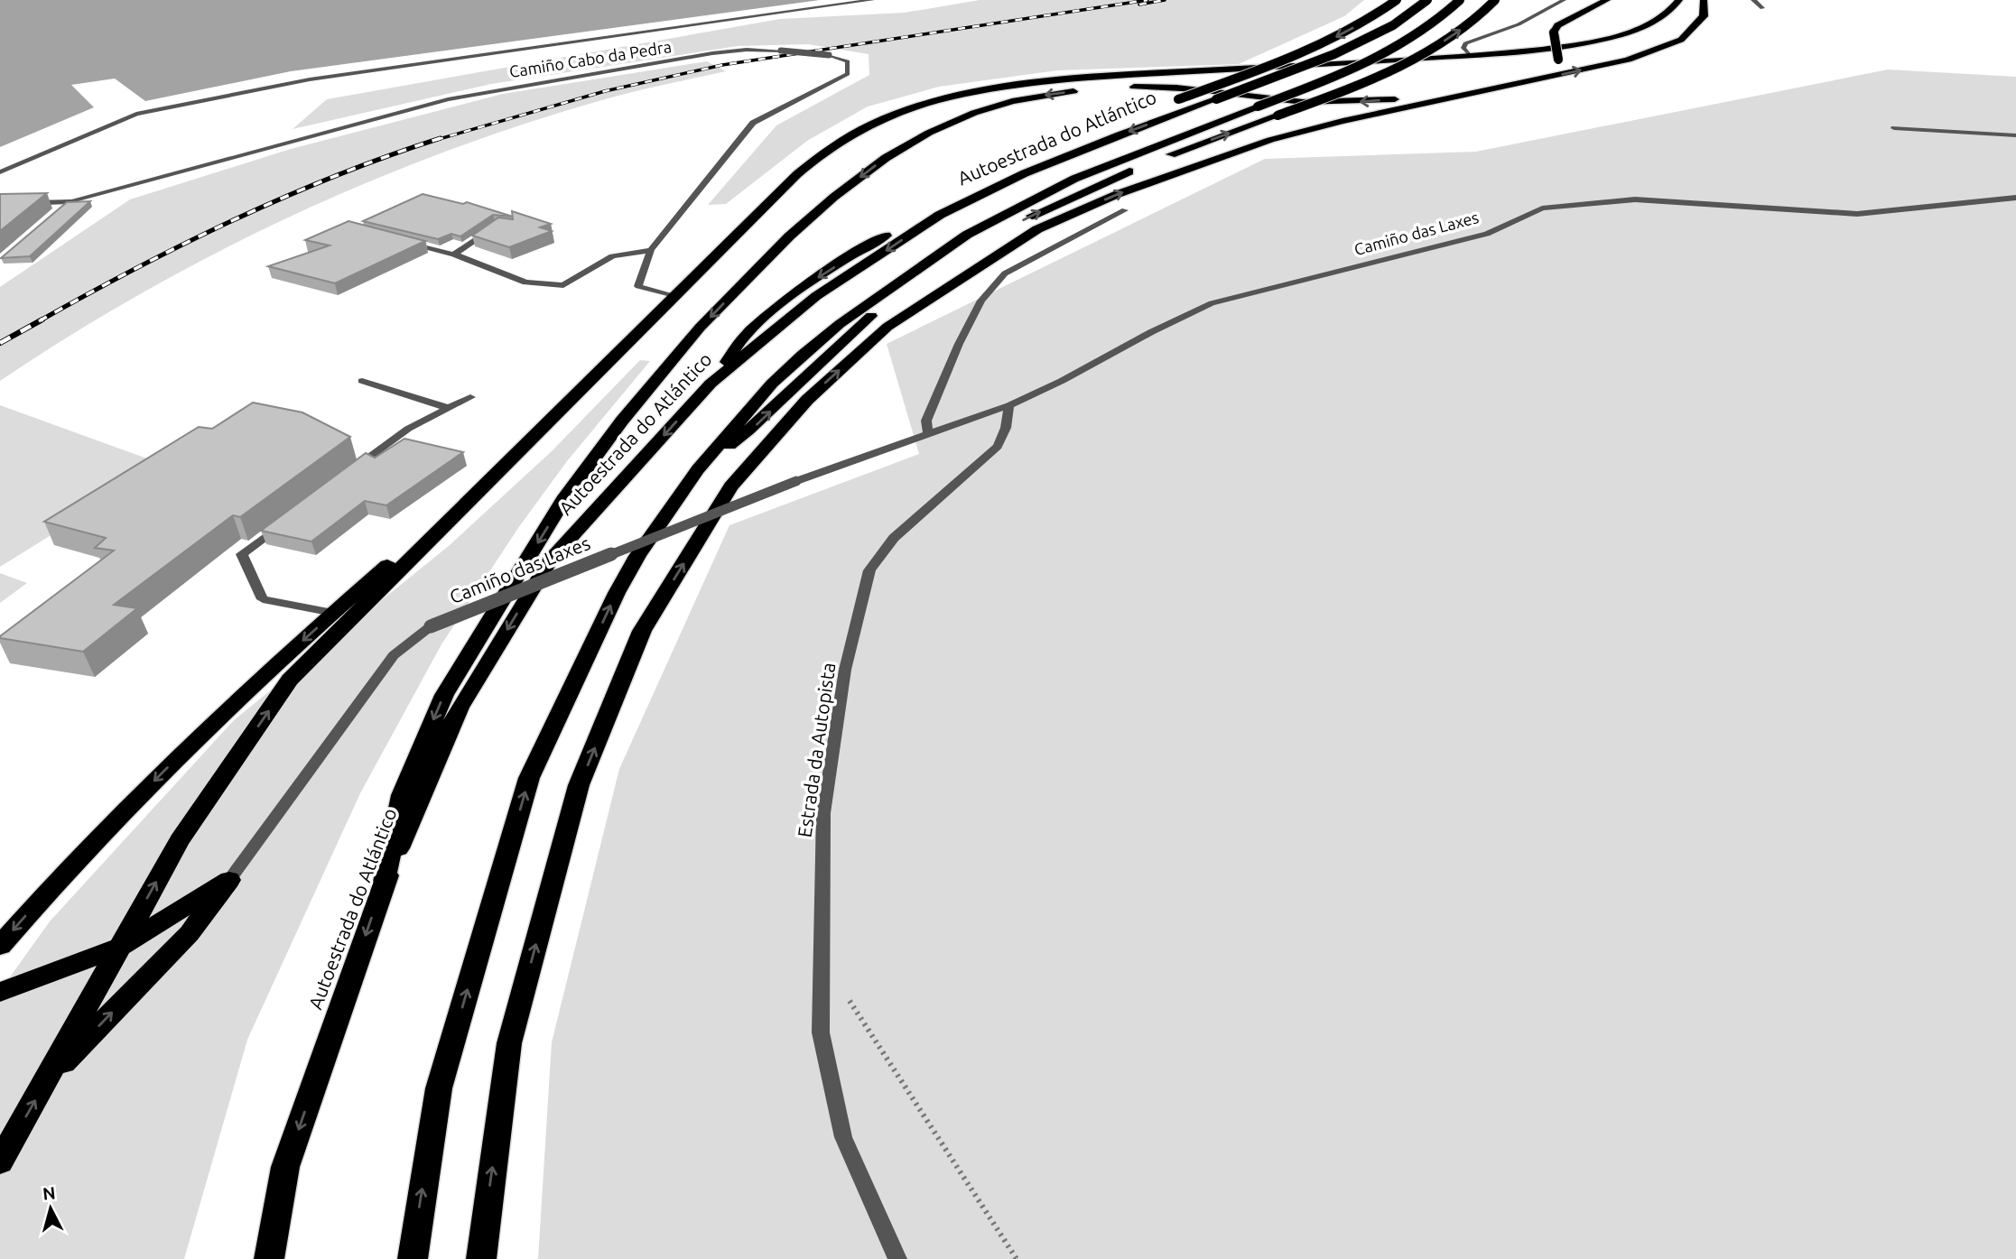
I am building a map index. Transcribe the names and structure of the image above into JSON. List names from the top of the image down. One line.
{"streets":{"highway":["Autoestrada do Atlántico"],"street":["Camiño Cabo da Pedra","Camiño das Laxes","Estrada da Autopista"]},"crossings":[["Camiño das Laxes","Estrada da Autopista"]],"north":"top"}
